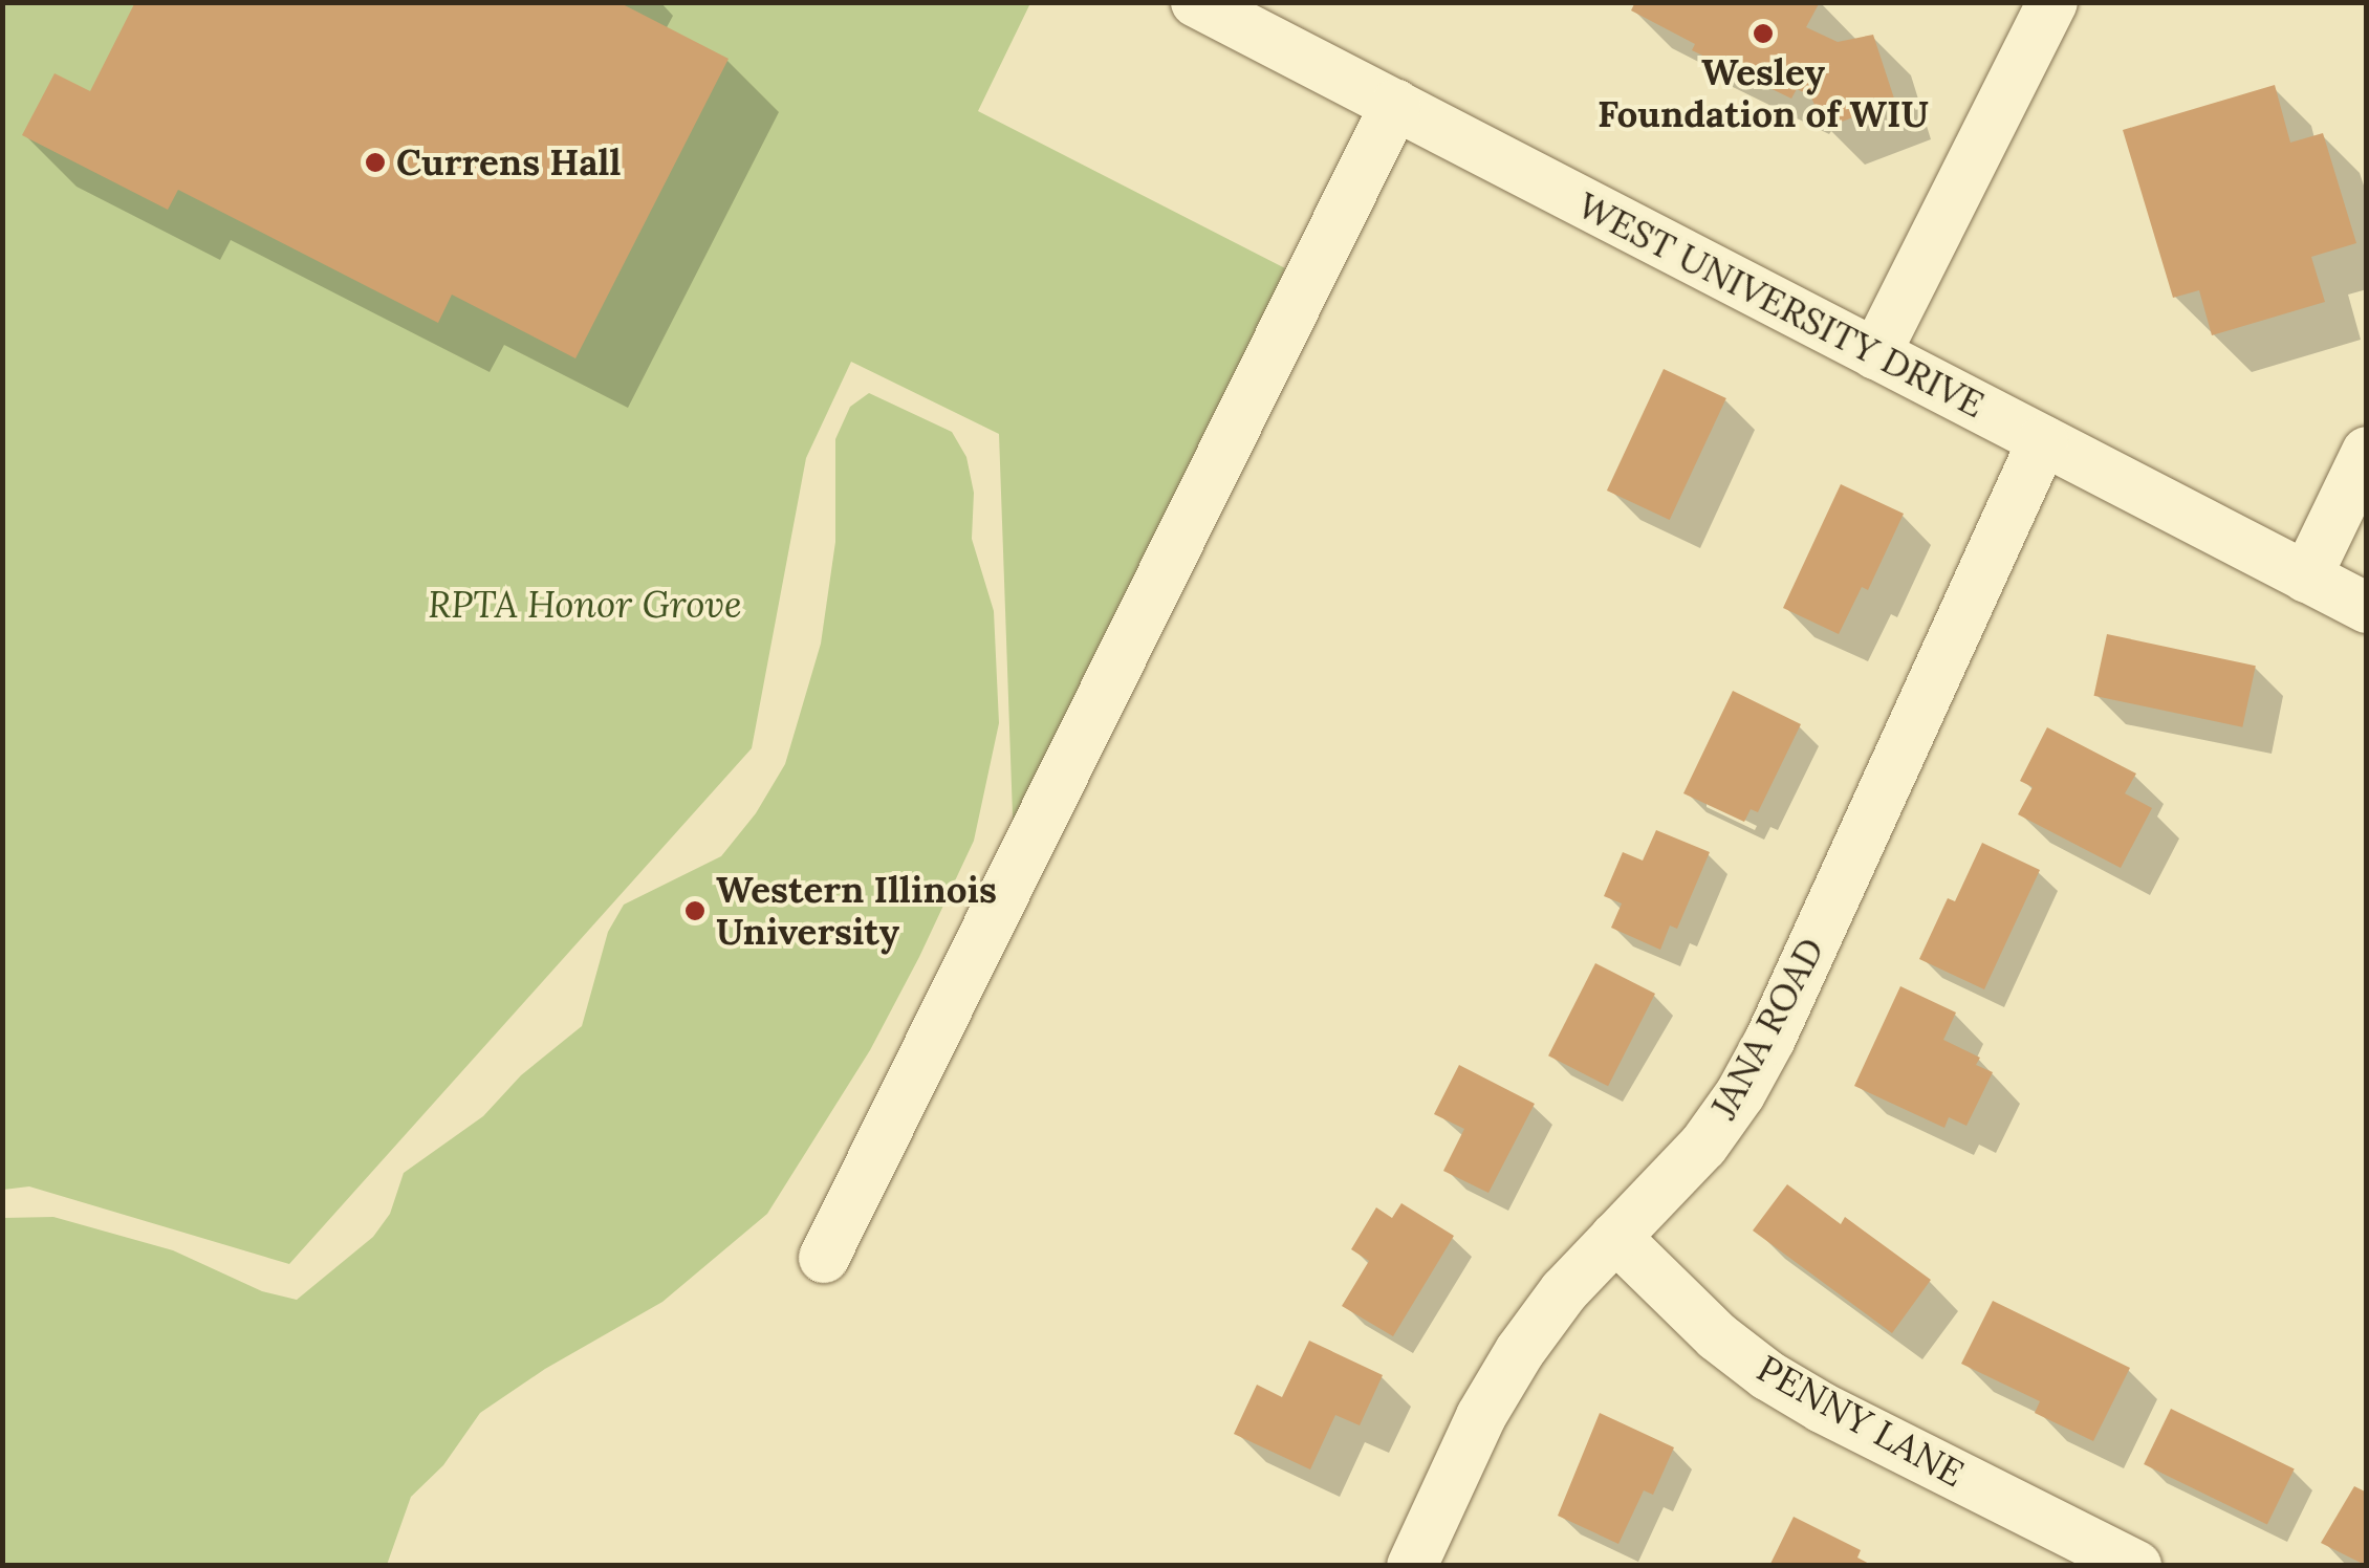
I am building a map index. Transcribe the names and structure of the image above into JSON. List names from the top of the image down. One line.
{"streets":{"street":["WEST UNIVERSITY DRIVE","JANA ROAD","PENNY LANE"]},"crossings":[["WEST UNIVERSITY DRIVE","JANA ROAD"],["JANA ROAD","PENNY LANE"]],"parks":["RPTA Honor Grove"],"places":["Wesley Foundation of WIU","Currens Hall","Western Illinois University"]}
